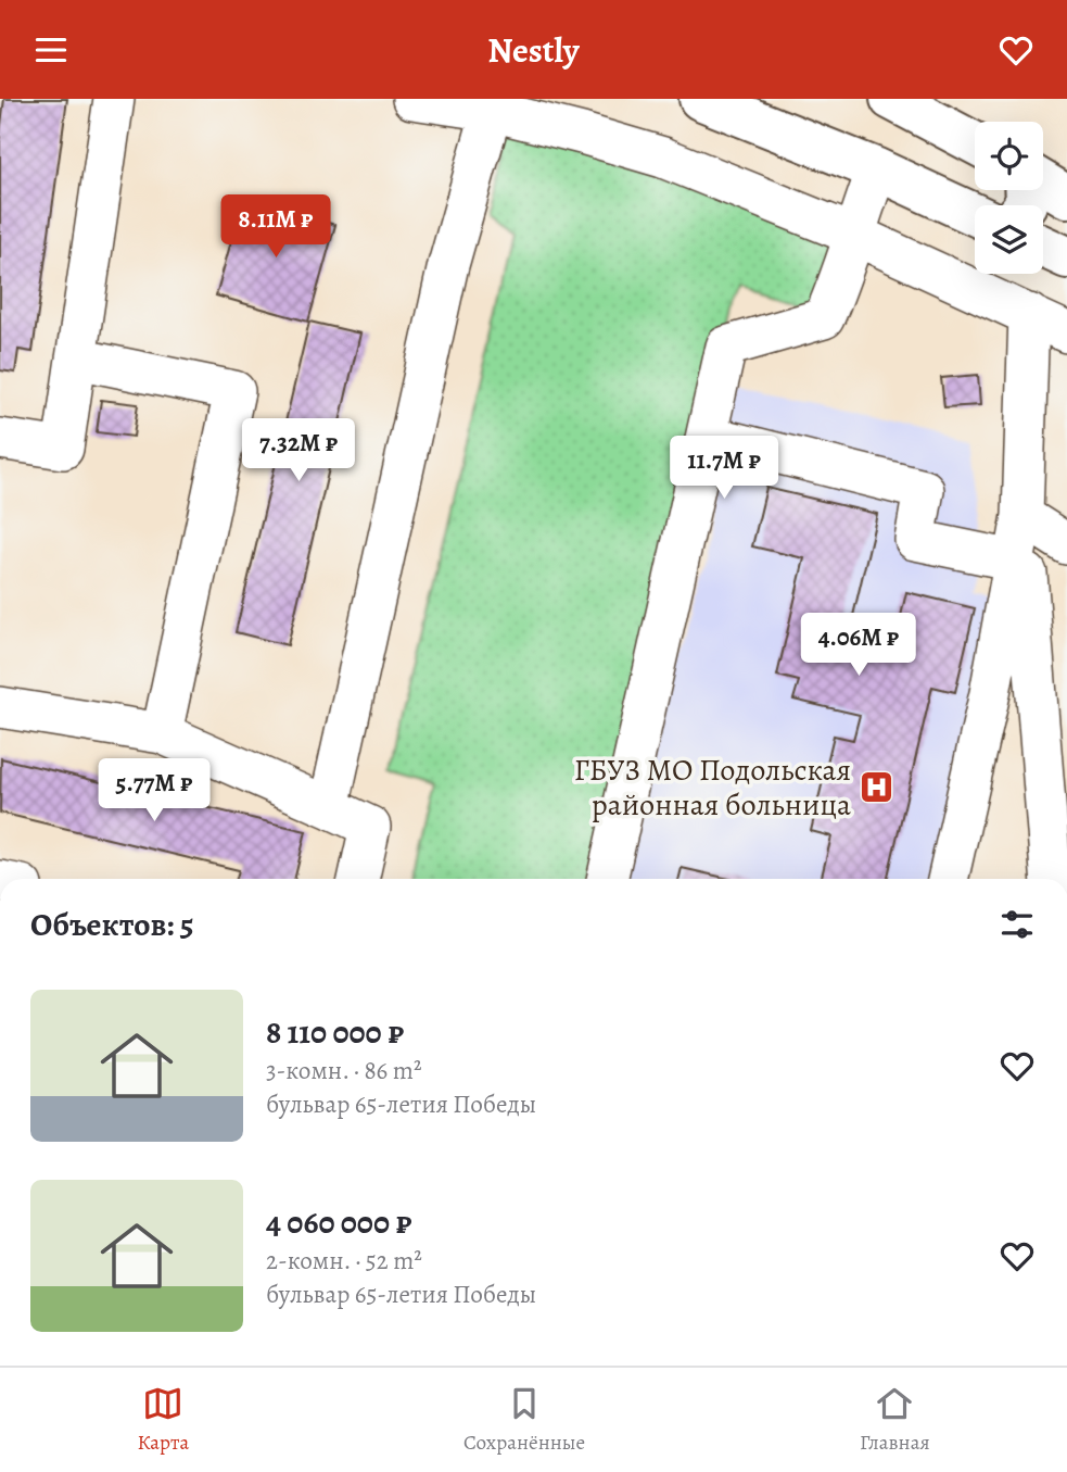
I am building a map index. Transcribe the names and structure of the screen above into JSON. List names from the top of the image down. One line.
{"places":{"hospital":["ГБУЗ МО Подольская районная больница"]},"page":{"header":"Nestly","price":["8.11M ₽","7.32M ₽","11.7M ₽","4.06M ₽","5.77M ₽"],"heading":"Объектов: 5","list":[{"name":"8 110 000 ₽","note":"3-комн. · 86 m² · бульвар 65-летия Победы"},{"name":"4 060 000 ₽","note":"2-комн. · 52 m² · бульвар 65-летия Победы"}],"tabs":["Карта","Сохранённые","Главная"]}}
